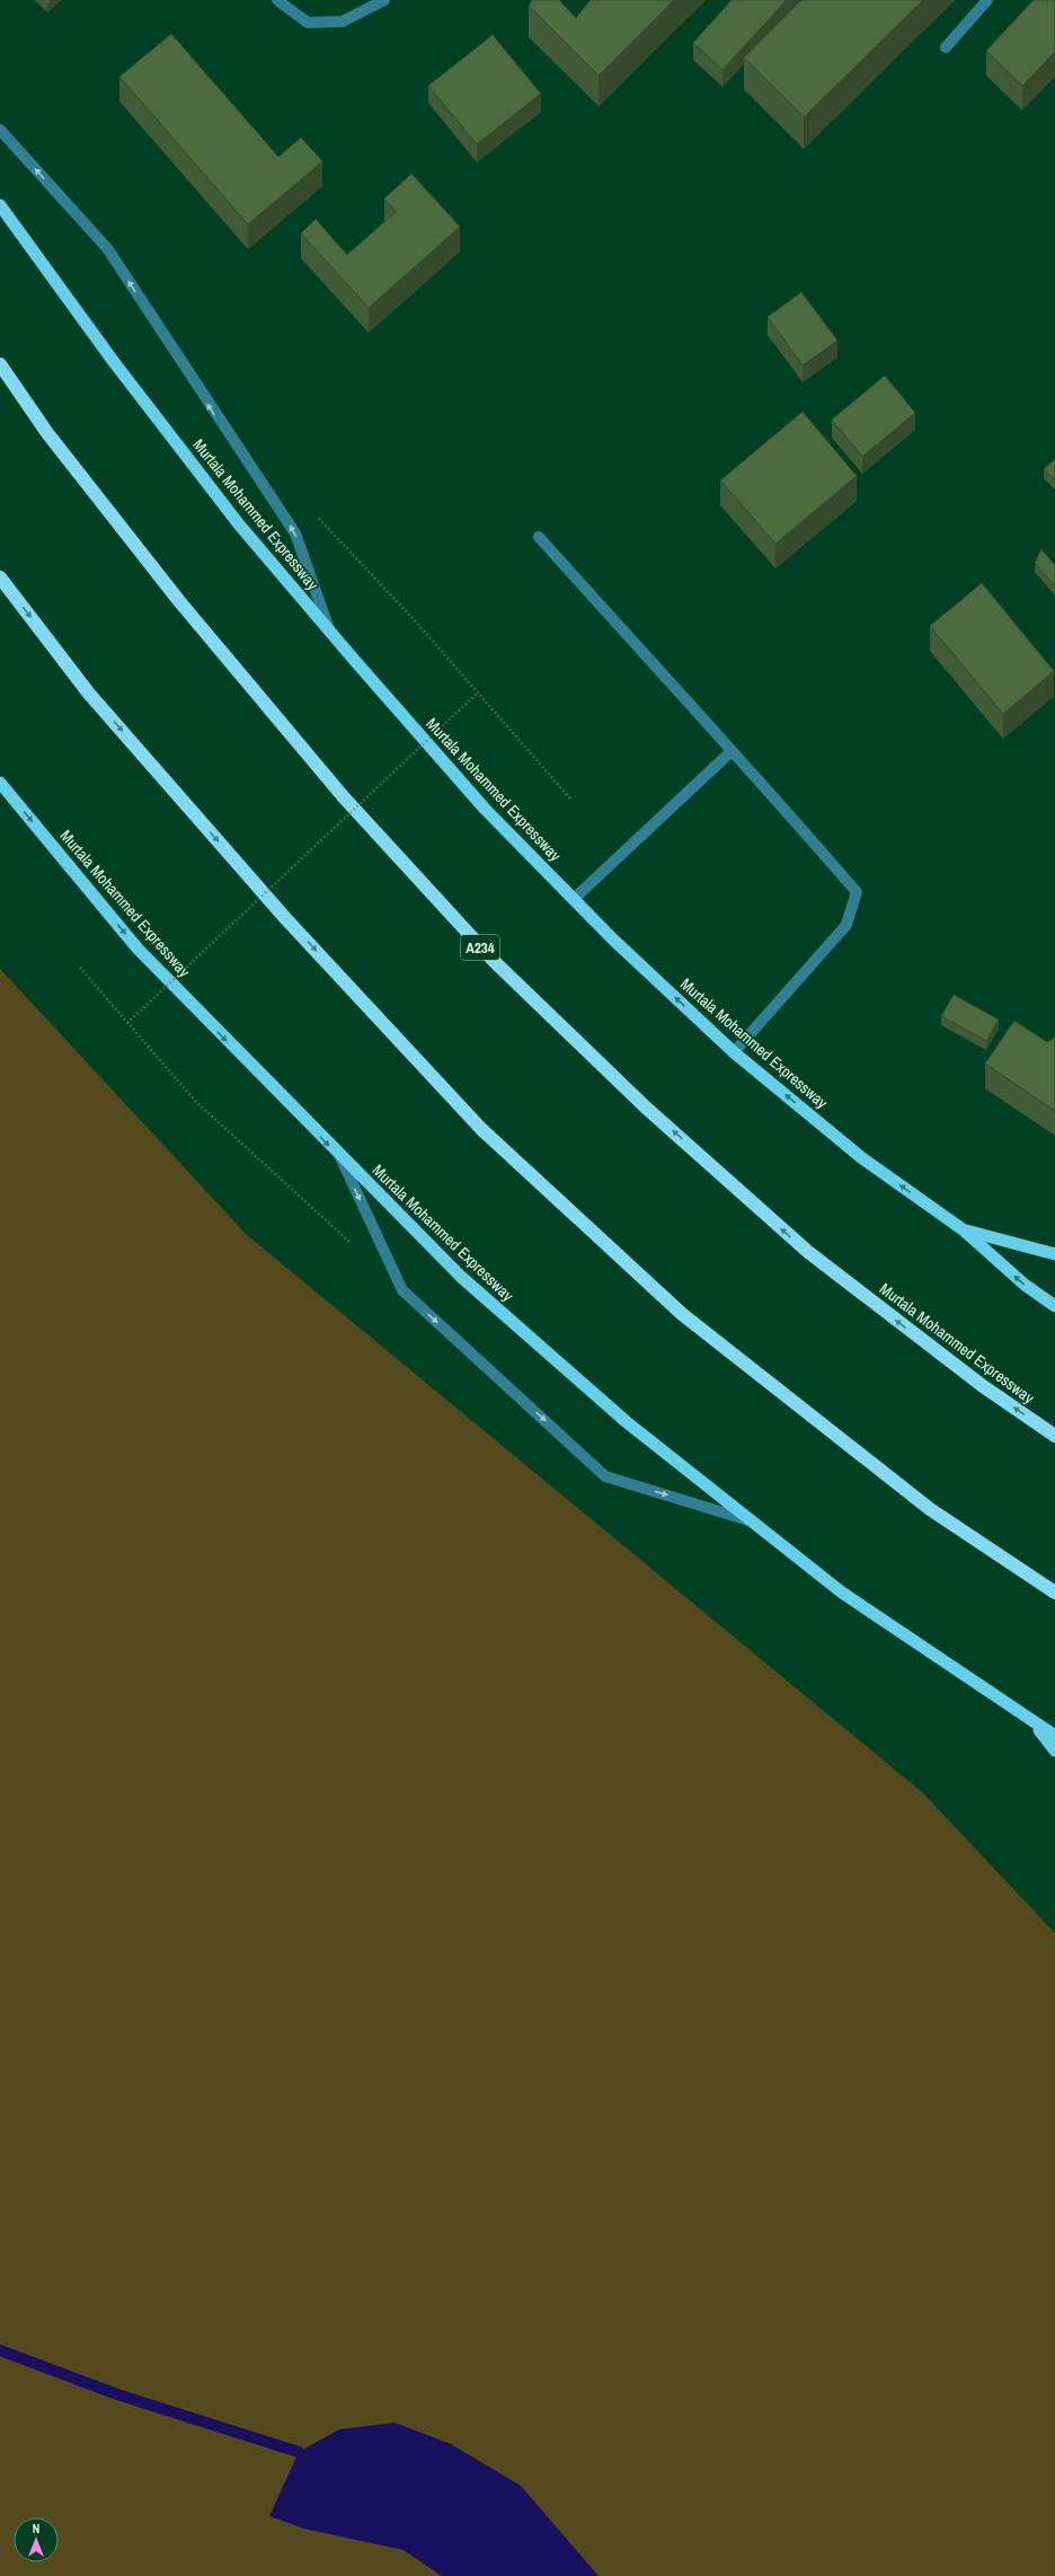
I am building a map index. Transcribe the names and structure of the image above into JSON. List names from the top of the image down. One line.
{"streets":{"highway":["Murtala Mohammed Expressway","A234"]},"north":"top"}
